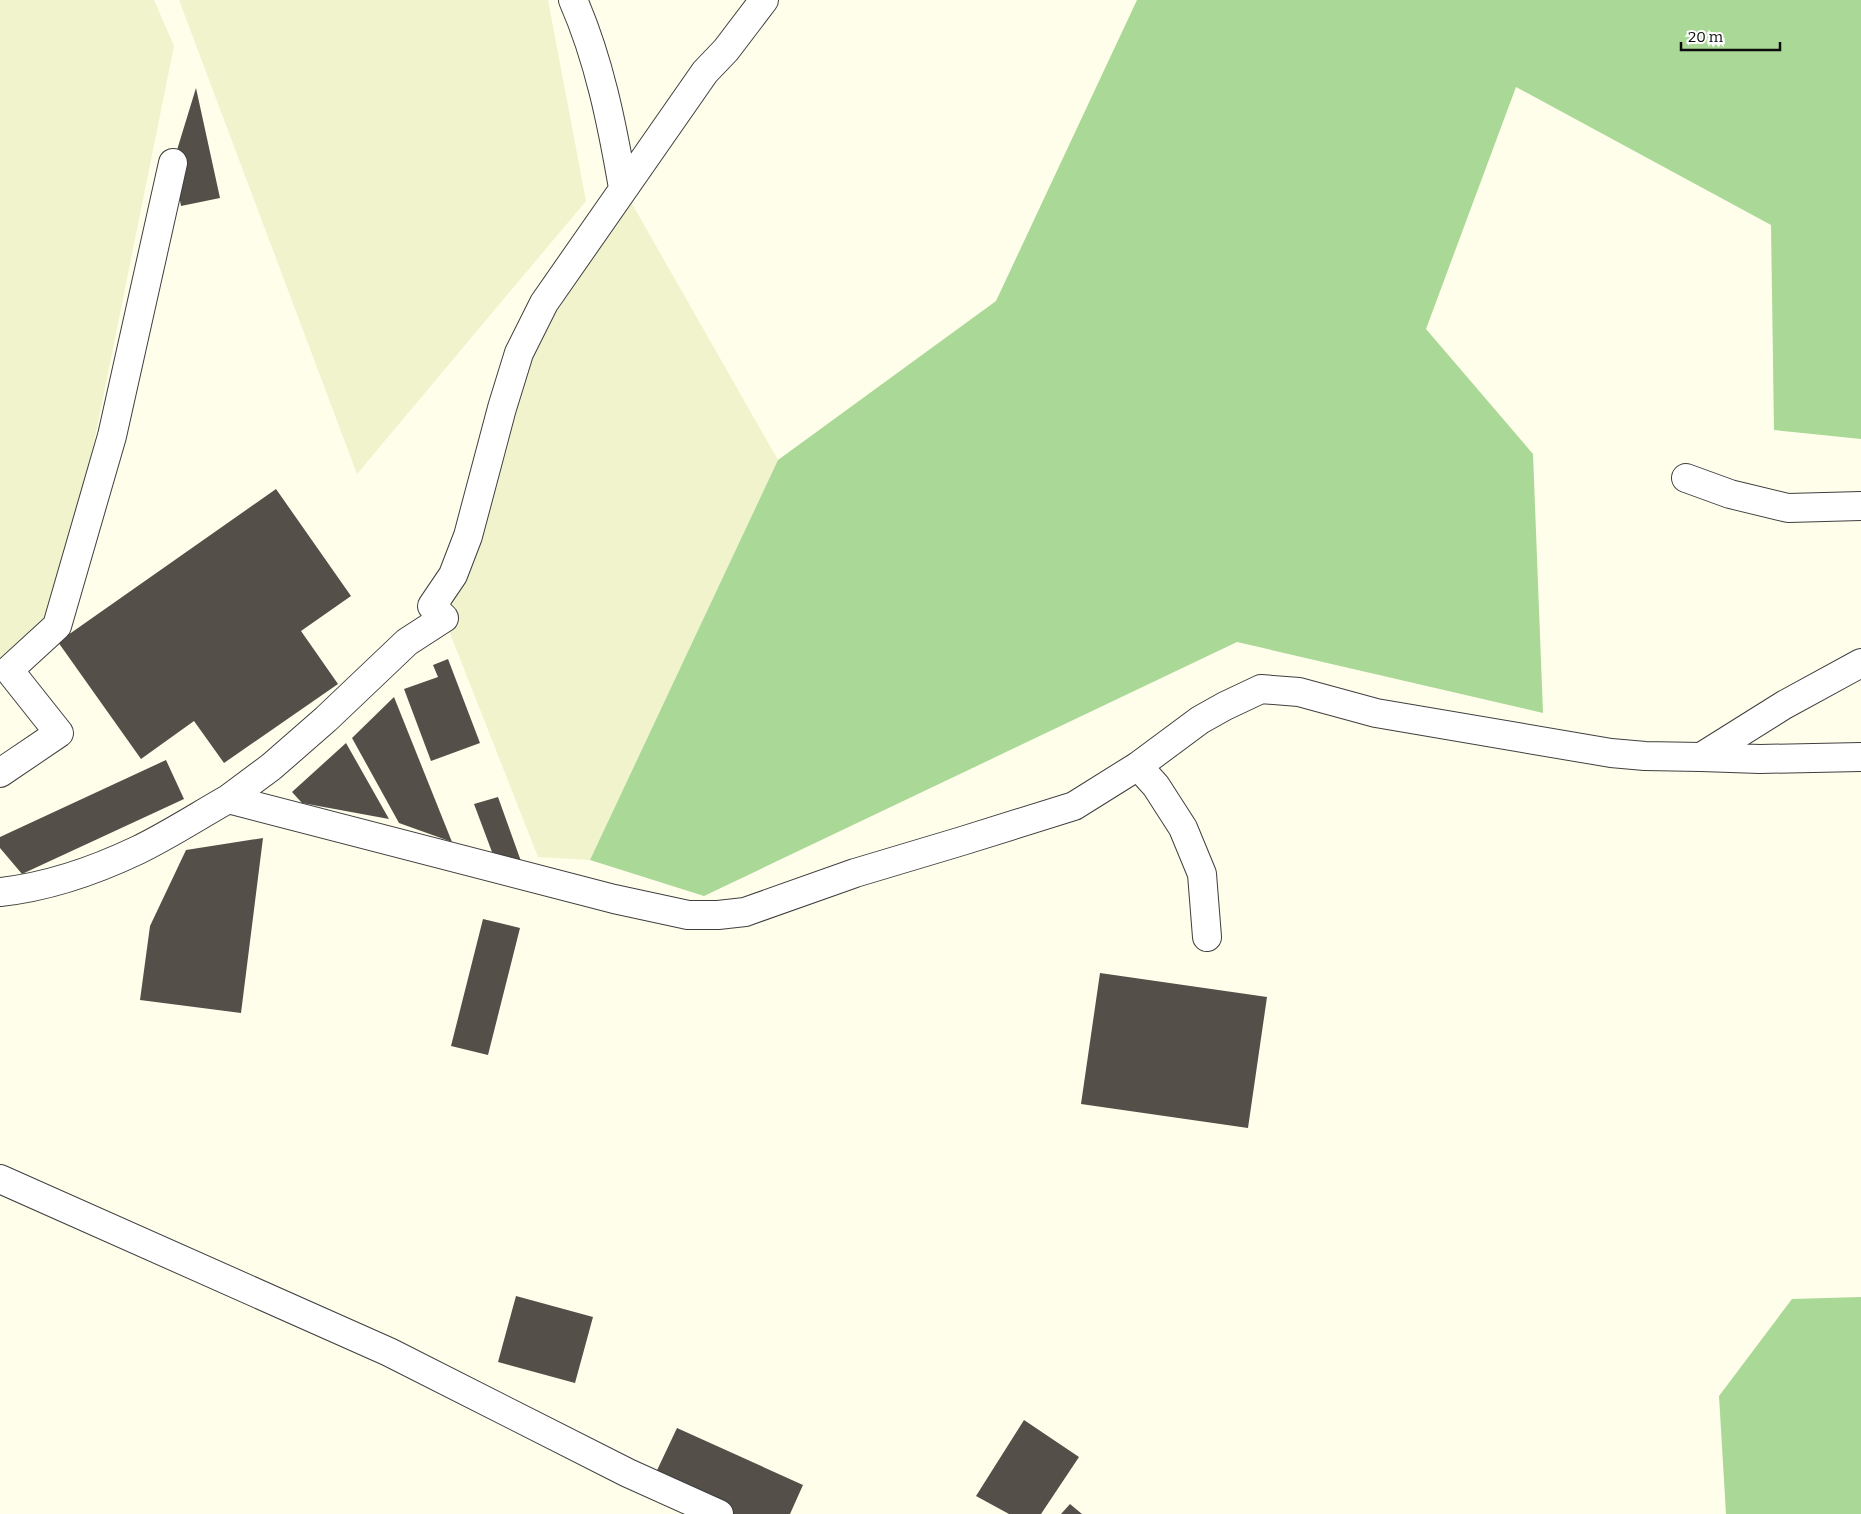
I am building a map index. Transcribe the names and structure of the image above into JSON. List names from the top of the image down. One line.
{"scale_bar":"20 m"}
